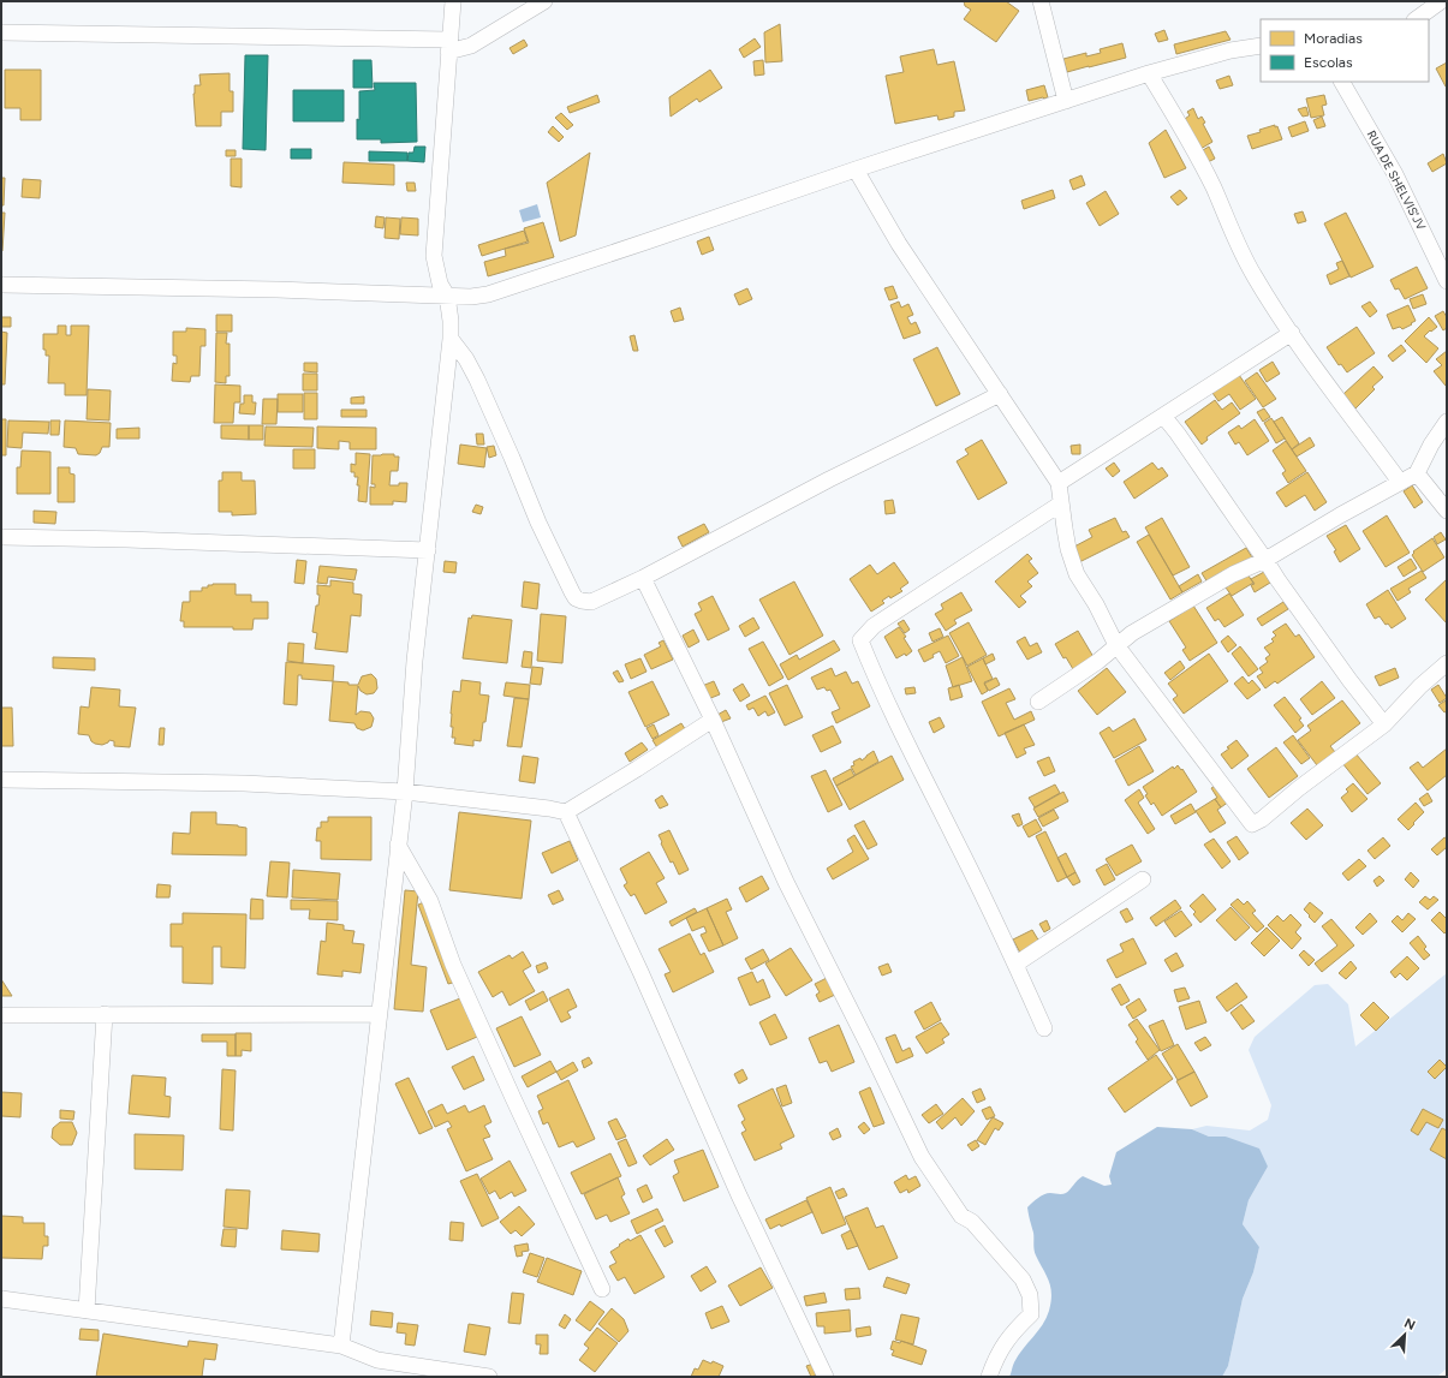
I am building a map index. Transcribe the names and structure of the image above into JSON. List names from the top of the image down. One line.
{"streets":{"street":["RUA DE SHELVIS’JV"]},"legend":["Moradias","Escolas"],"north":"top right"}
